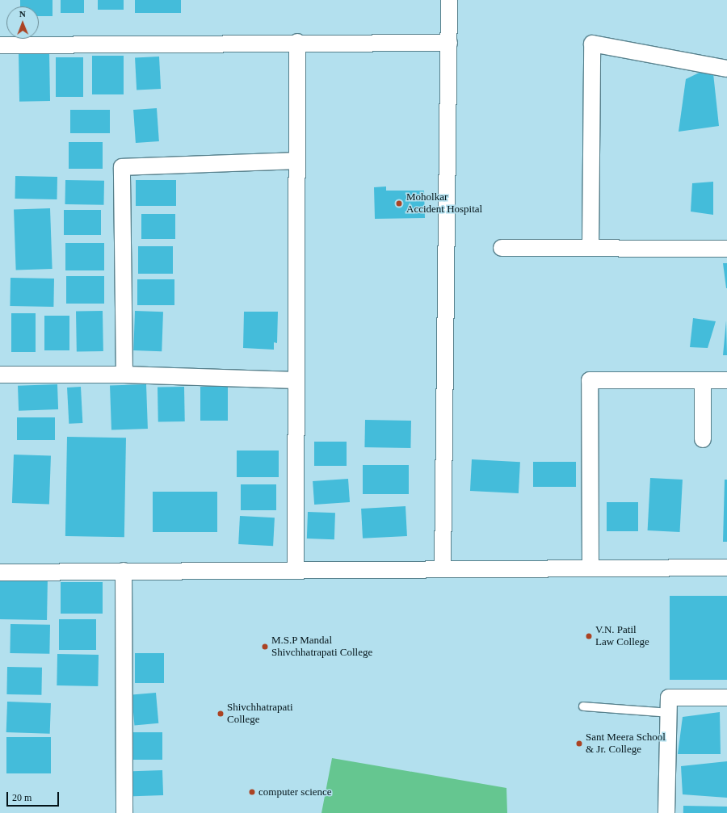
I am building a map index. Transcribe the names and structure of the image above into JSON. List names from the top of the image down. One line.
{"places":["Moholkar Accident Hospital","V.N. Patil Law College","M.S.P Mandal Shivchhatrapati College","Shivchhatrapati College","Sant Meera School & Jr. College","computer science"],"scale_bar":"20 m","north":"top"}
